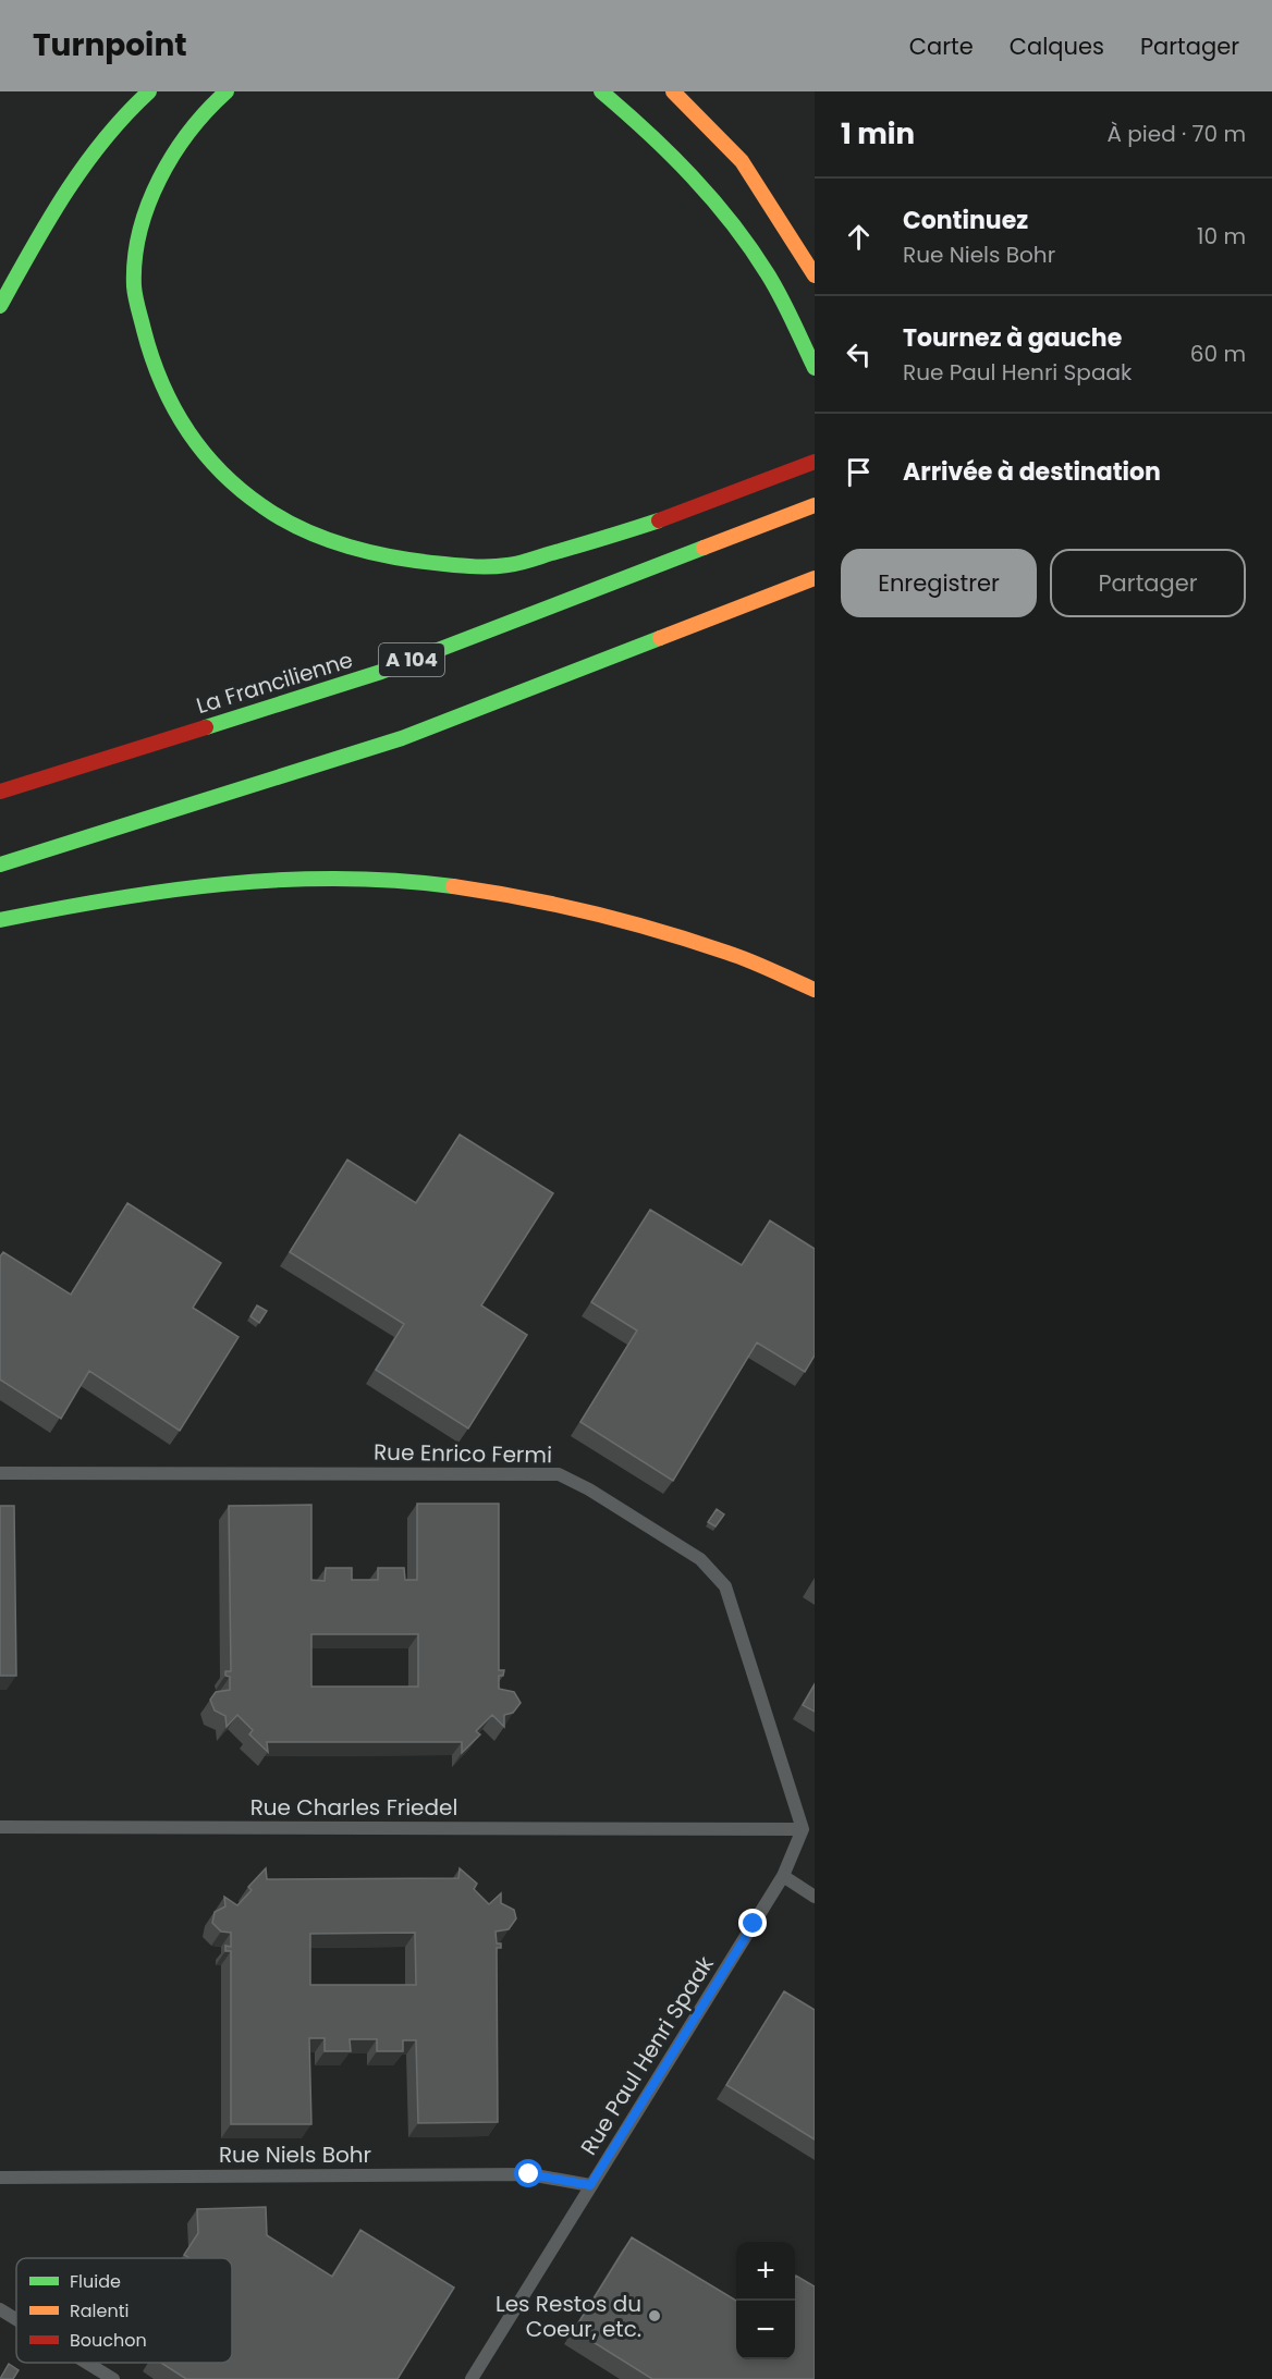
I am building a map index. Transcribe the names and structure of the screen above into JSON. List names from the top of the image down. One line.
{"streets":{"highway":["A 104","La Francilienne"],"lane":["Rue Enrico Fermi","Rue Charles Friedel","Rue Paul Henri Spaak","Rue Niels Bohr"]},"crossings":[["Rue Enrico Fermi","Rue Charles Friedel"],["Rue Enrico Fermi","Rue Paul Henri Spaak"],["Rue Charles Friedel","Rue Paul Henri Spaak"],["Rue Paul Henri Spaak","Rue Niels Bohr"]],"places":["Les Restos du Coeur, etc."],"legend":["Fluide","Ralenti","Bouchon"],"page":{"header":"Turnpoint","nav":["Carte","Calques","Partager"],"heading":["1 min","À pied · 70 m"],"list":[["Continuez","Rue Niels Bohr","10 m"],["Tournez à gauche","Rue Paul Henri Spaak","60 m"],"Arrivée à destination"],"buttons":["Enregistrer","Partager"],"map_buttons":["+","−"]}}
